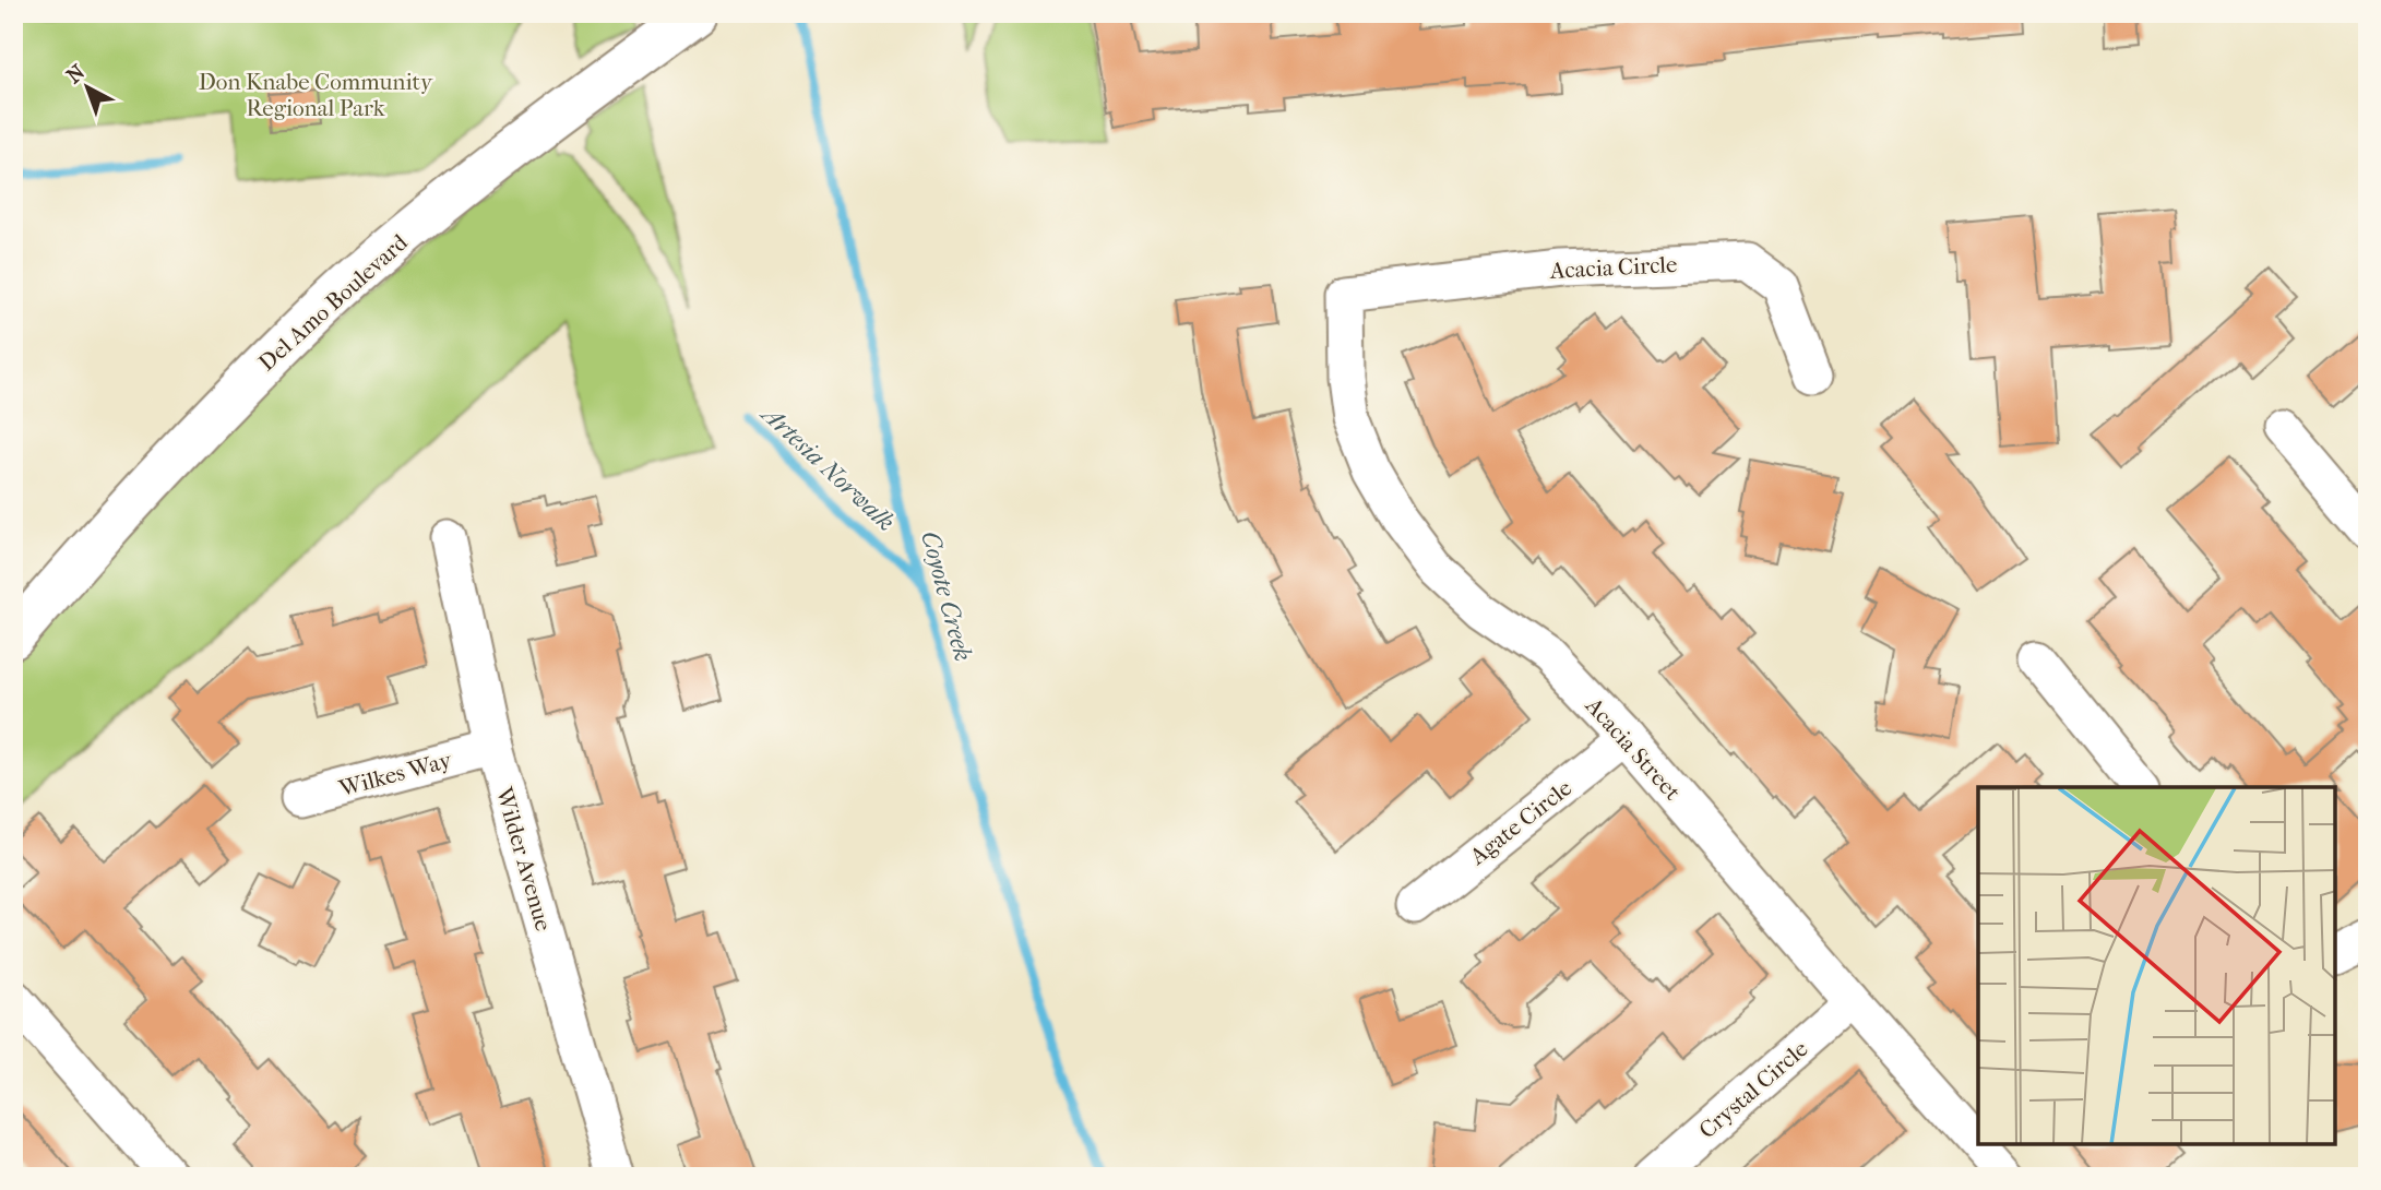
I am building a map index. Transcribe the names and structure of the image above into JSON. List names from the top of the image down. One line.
{"streets":{"main road":["Del Amo Boulevard"],"street":["Acacia Circle","Acacia Street","Wilkes Way","Agate Circle","Wilder Avenue","Crystal Circle"]},"crossings":[["Acacia Circle","Acacia Street"],["Acacia Street","Agate Circle"],["Acacia Street","Crystal Circle"],["Wilkes Way","Wilder Avenue"]],"water":["Artesia Norwalk","Coyote Creek"],"parks":["Don Knabe Community Regional Park"],"north":"top left"}
